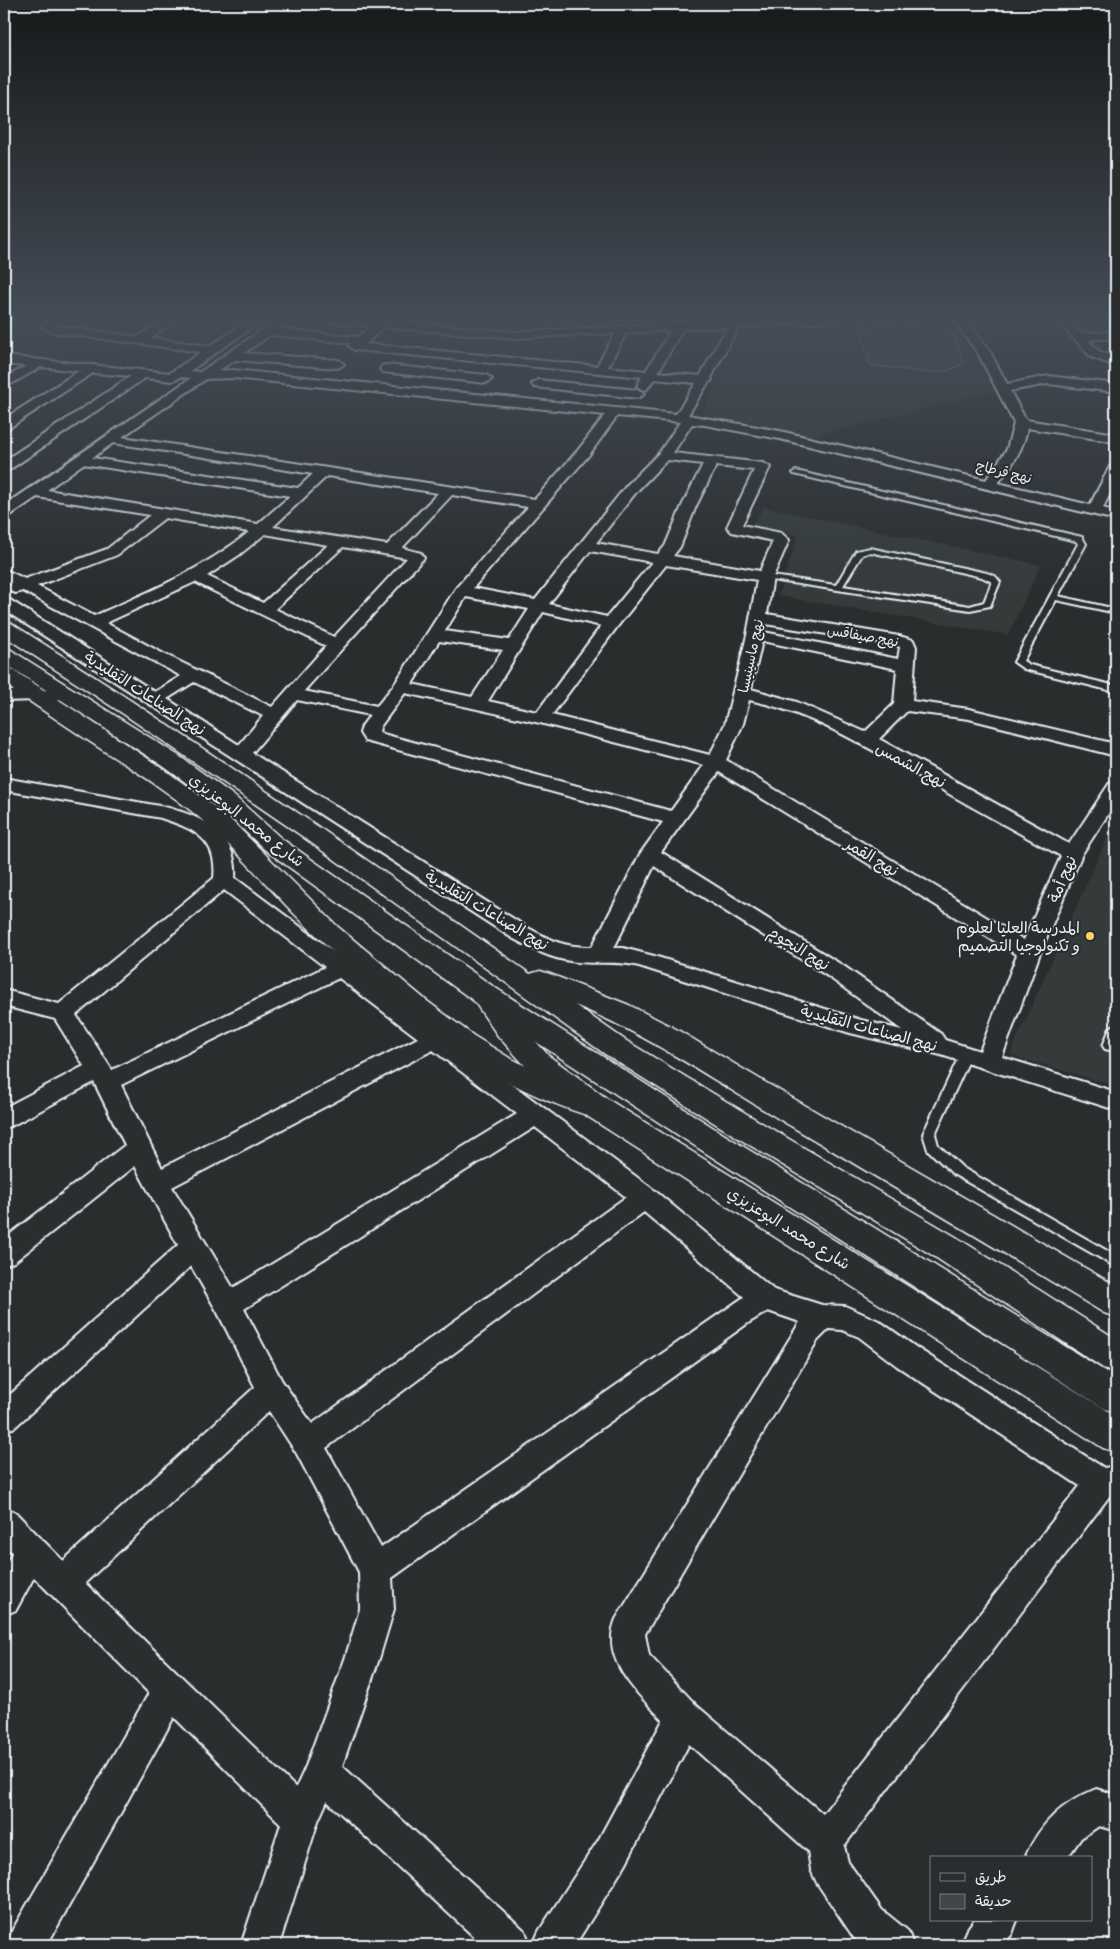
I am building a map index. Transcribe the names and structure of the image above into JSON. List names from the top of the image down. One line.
{"streets":{"main road":["شارع محمد البوعزيزي"],"street":["نهج قرطاج","نهج صيفاقس","نهج ماسينيسا","نهج الصناعات التقليدية","نهج الشمس","نهج القمر","نهج أمة","نهج النجوم"]},"crossings":[["نهج صيفاقس","نهج ماسينيسا"],["نهج ماسينيسا","نهج الصناعات التقليدية"],["نهج ماسينيسا","نهج الشمس"],["نهج ماسينيسا","نهج القمر"],["نهج ماسينيسا","نهج النجوم"],["نهج الصناعات التقليدية","نهج أمة"],["نهج الصناعات التقليدية","نهج النجوم"],["نهج الشمس","نهج أمة"],["نهج القمر","نهج أمة"]],"places":["المدرسة العليا لعلوم و تكنولوجيا التصميم"],"legend":["طريق","حديقة"]}
